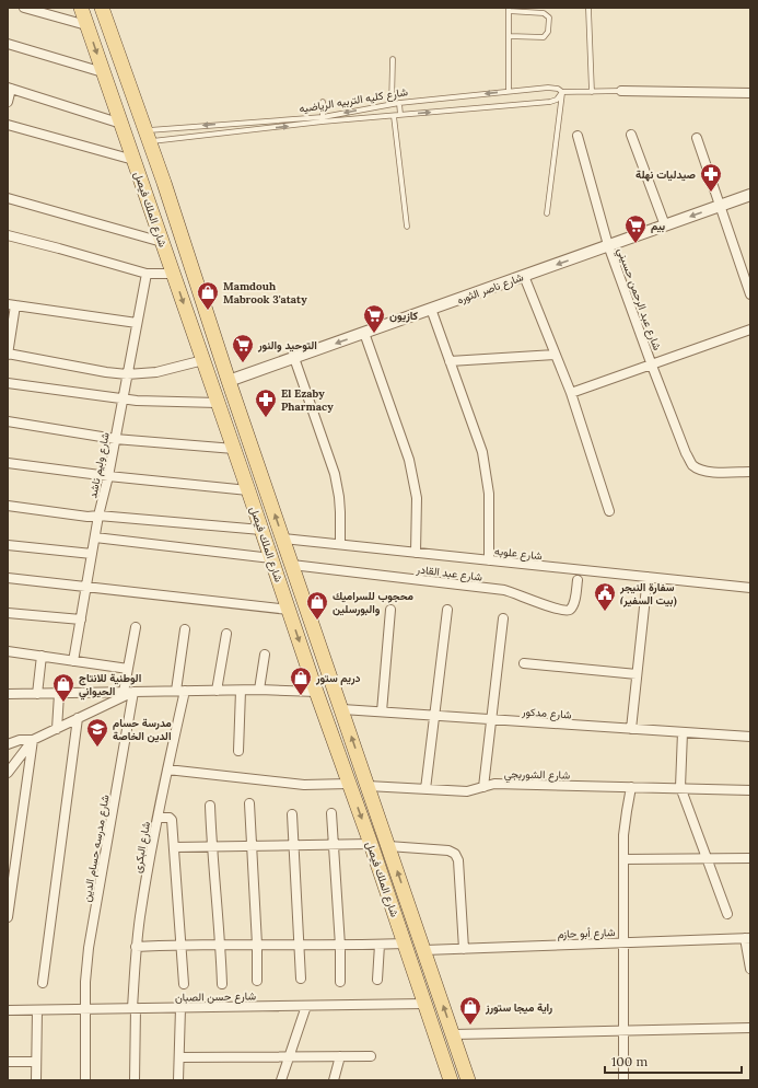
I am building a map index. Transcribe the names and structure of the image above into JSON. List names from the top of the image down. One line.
{"streets":{"main road":["شارع الملك فيصل"],"street":["شارع كليه التربيه الرياضيه","شارع ناصر الثوره","شارع عبد الرحمن حسيني","شارع وليم ناشد","شارع علوبه","شارع عبد القادر","شارع مدكور","شارع الشوربجي","شارع البكرى","شارع مدرسه حسام الدين","شارع أبو حازم","شارع حسن الصبان"]},"crossings":[["شارع كليه التربيه الرياضيه","شارع الملك فيصل"],["شارع الملك فيصل","شارع ناصر الثوره"],["شارع الملك فيصل","شارع علوبه"],["شارع الملك فيصل","شارع عبد القادر"],["شارع الملك فيصل","شارع مدكور"],["شارع الملك فيصل","شارع الشوربجي"],["شارع الملك فيصل","شارع أبو حازم"],["شارع الملك فيصل","شارع حسن الصبان"],["شارع ناصر الثوره","شارع عبد الرحمن حسيني"],["شارع البكرى","شارع حسن الصبان"],["شارع مدرسه حسام الدين","شارع حسن الصبان"]],"one_way":["شارع ناصر الثوره"],"places":{"pharmacy":["صيدليات نهلة","El Ezaby Pharmacy"],"supermarket":["بيم","كازيون","التوحيد والنور"],"shop":["Mamdouh Mabrook 3'ataty","محجوب للسراميك والبورسلين","دريم ستور","الوطنية للانتاج الحيواني","راية ميجا ستورز"],"public building":["سفارة النيجر (بيت السفير)"],"school or university":["مدرسة حسام الدين الخاصة"]},"scale_bar":"100 m"}
